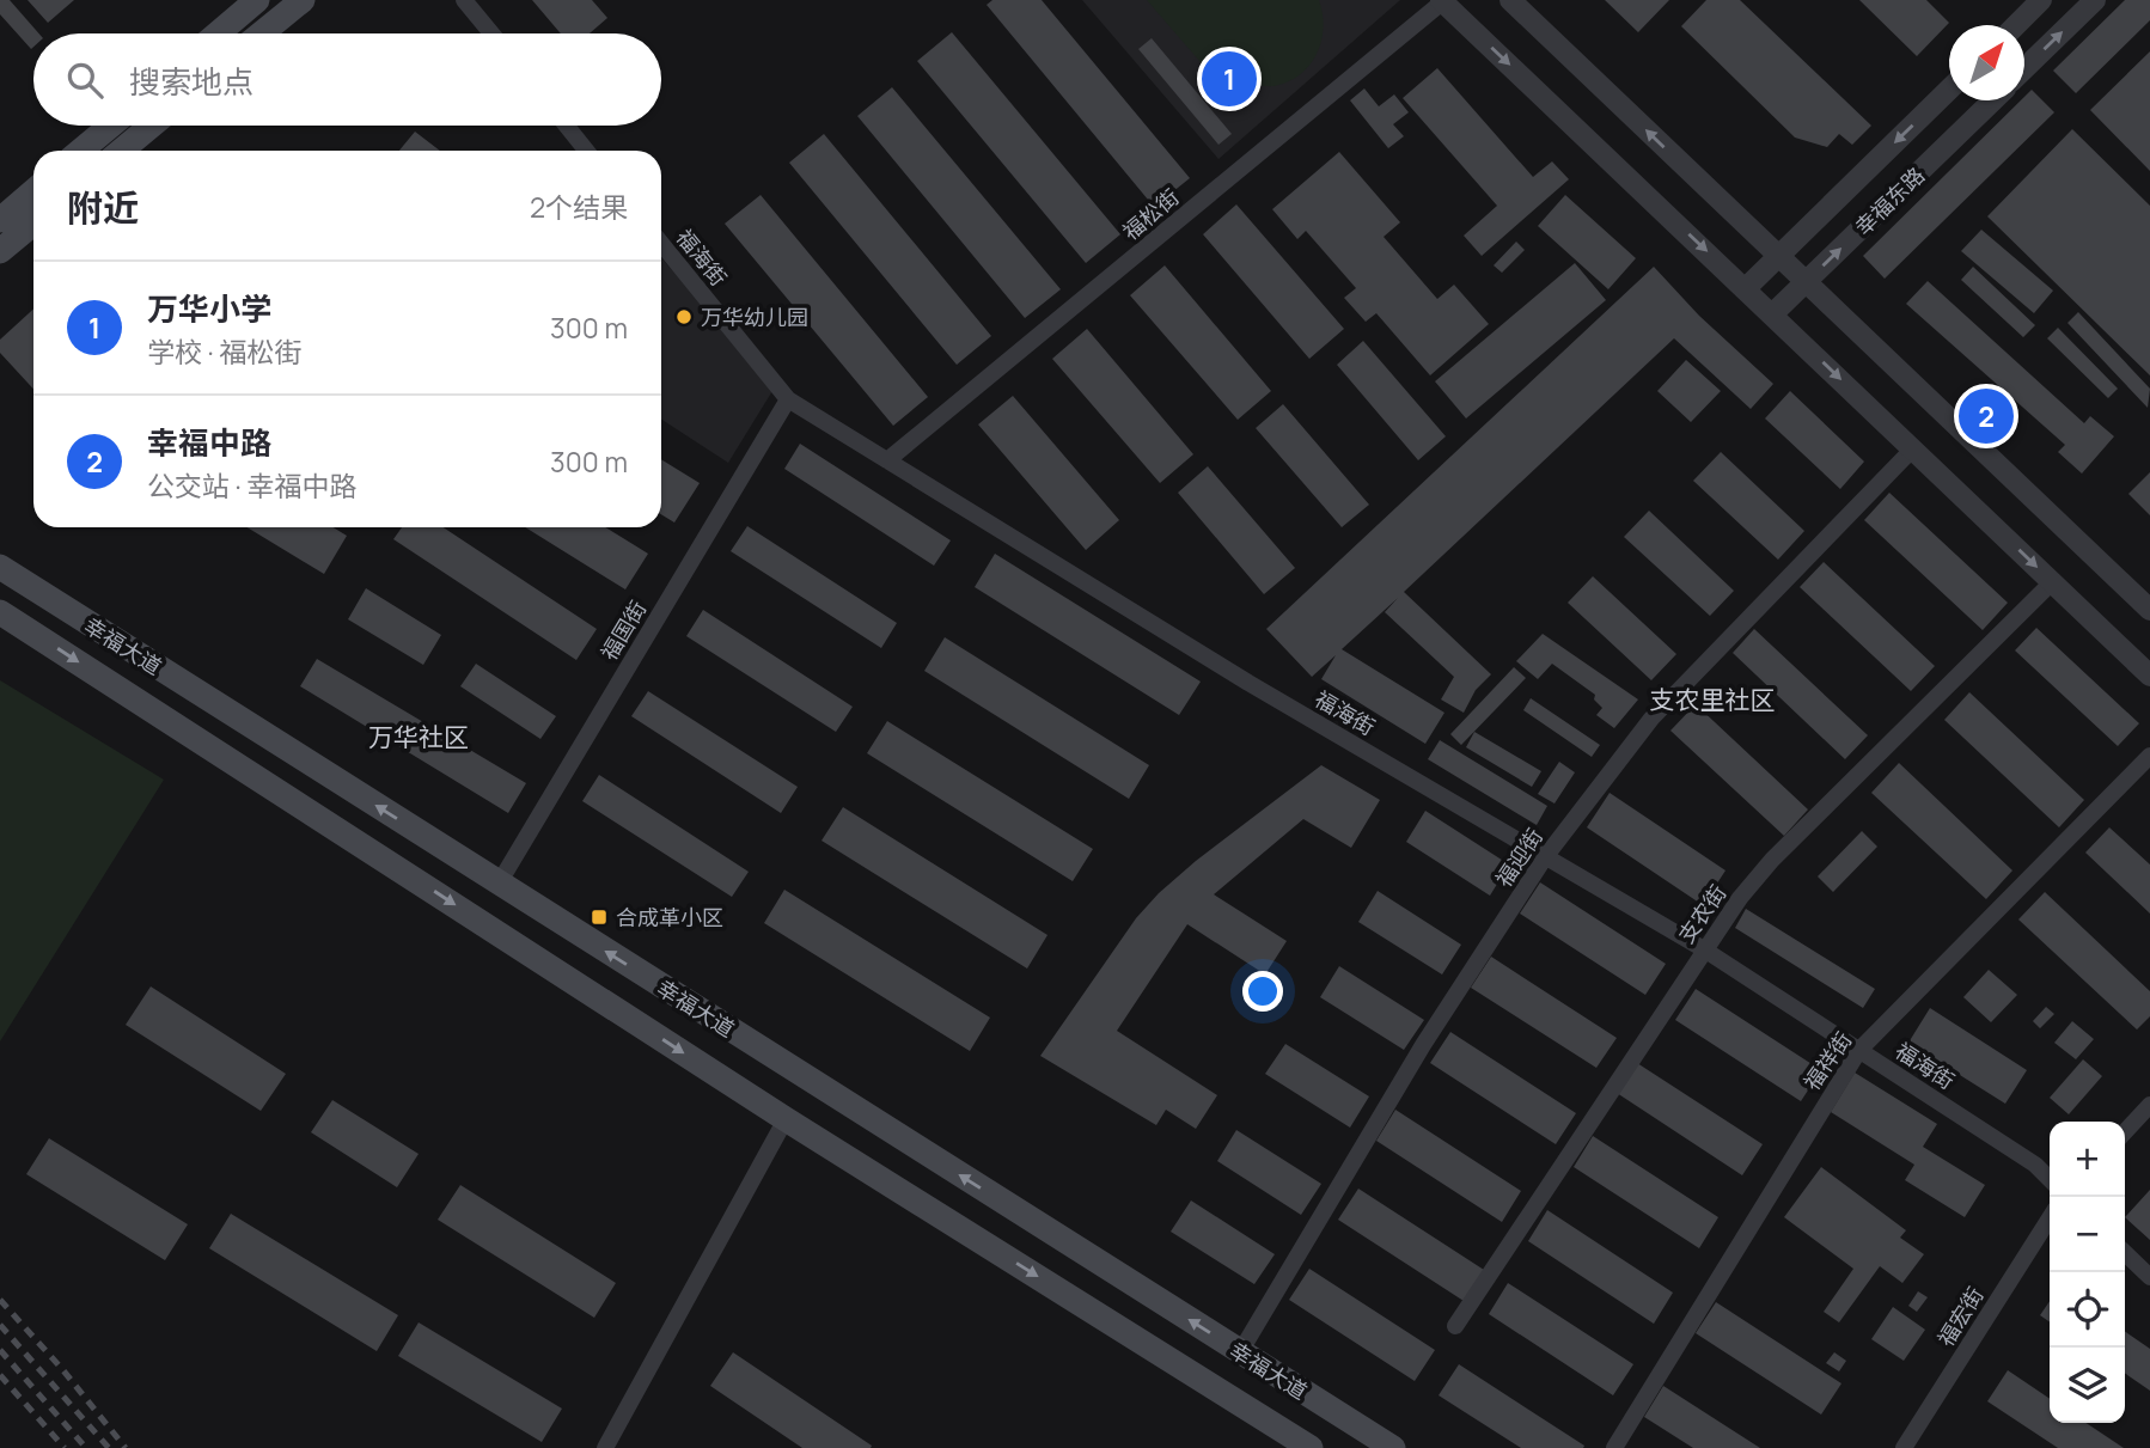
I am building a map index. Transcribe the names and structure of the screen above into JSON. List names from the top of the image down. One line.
{"streets":{"main road":["幸福大道"],"street":["幸福东路","福松街","福海街","福国街","福迎街","支农街","福祥街","福宏街"]},"crossings":[["福松街","福海街"],["福海街","福国街"],["福海街","福迎街"],["福海街","支农街"],["福海街","福祥街"],["福国街","幸福大道"],["幸福大道","福迎街"]],"districts":["支农里社区","万华社区"],"places":{"other":["万华幼儿园"],"transit":["合成革小区"]},"north":"top right","page":{"search":"搜索地点","pins":["1","2"],"heading":["附近","2个结果"],"list":[{"mark":"1","name":"万华小学","note":"学校 · 福松街","value":"300 m"},{"mark":"2","name":"幸福中路","note":"公交站 · 幸福中路","value":"300 m"}],"map_buttons":["+","−"]}}
